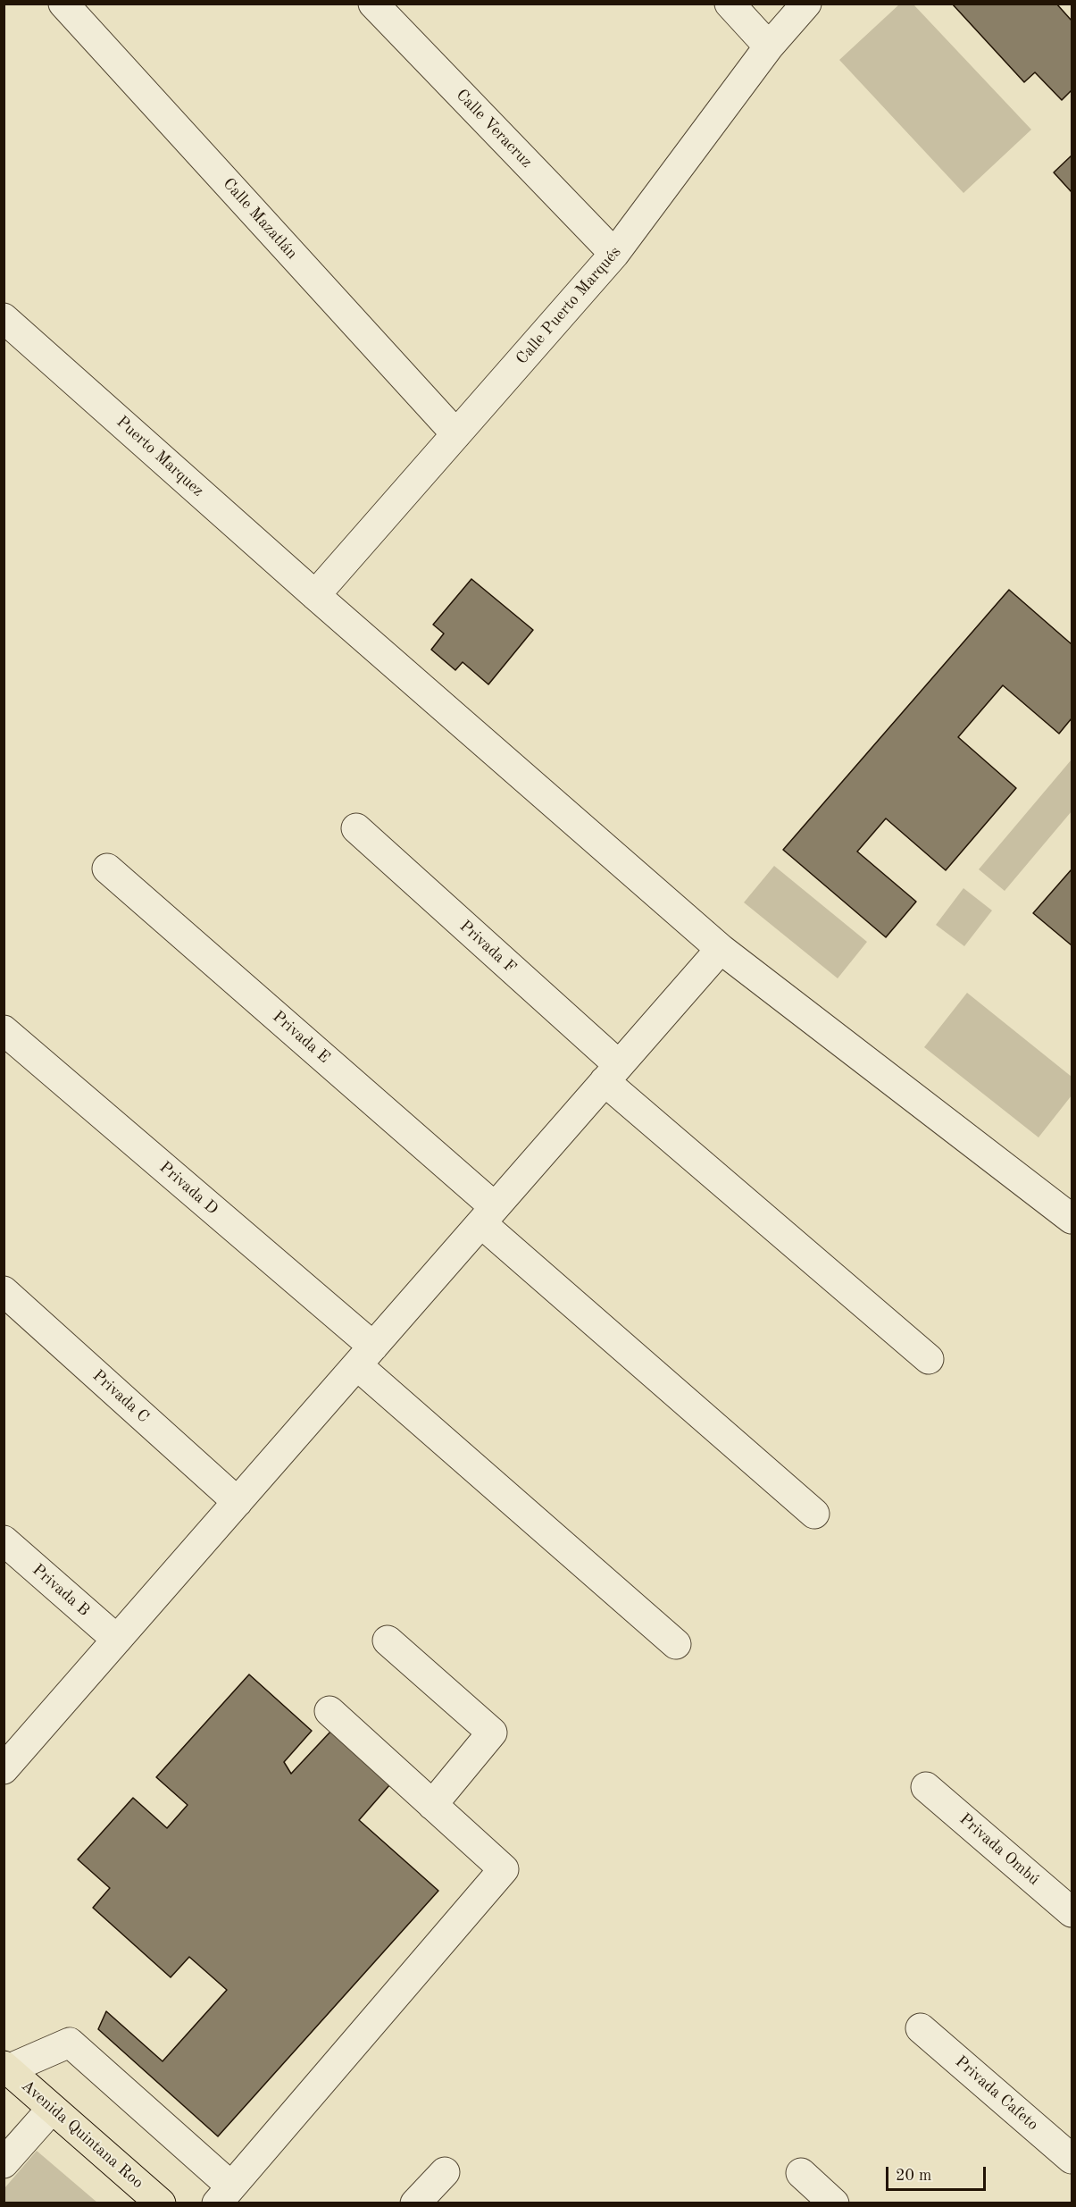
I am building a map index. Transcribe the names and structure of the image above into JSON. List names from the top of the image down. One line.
{"streets":{"main road":["Avenida Quintana Roo"],"street":["Calle Veracruz","Calle Mazatlán","Calle Puerto Marqués","Puerto Marquez","Privada F","Privada E","Privada D","Privada C","Privada B","Privada Ombú","Privada Cafeto"]},"crossings":[["Calle Veracruz","Calle Puerto Marqués"],["Calle Mazatlán","Calle Puerto Marqués"],["Calle Puerto Marqués","Puerto Marquez"]],"scale_bar":"20 m"}
